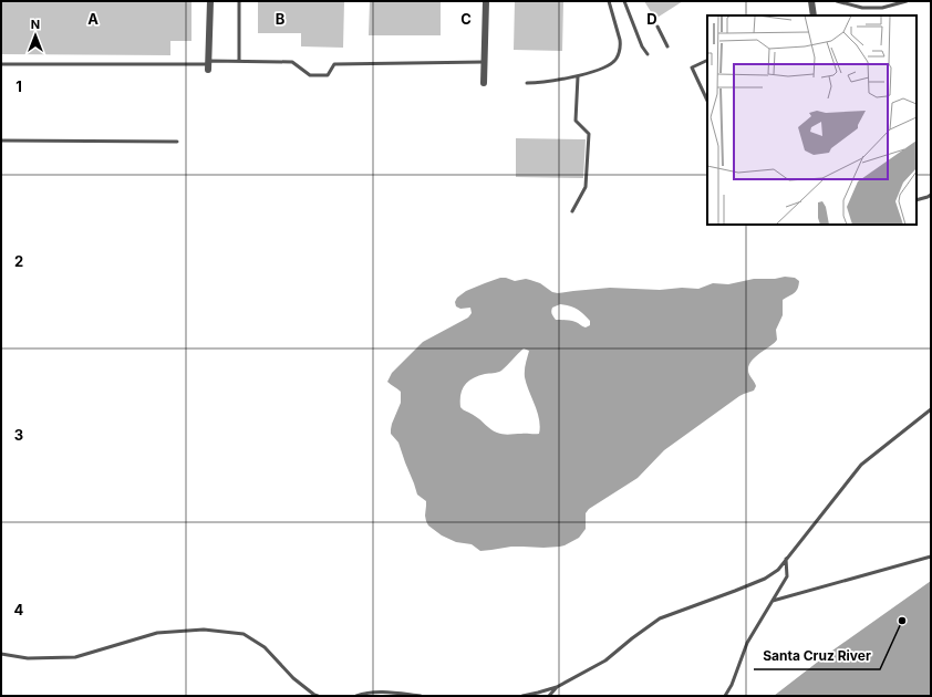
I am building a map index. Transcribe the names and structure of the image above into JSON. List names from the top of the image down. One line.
{"places":["Santa Cruz River"],"north":"top","grid":{"columns":["A","B","C","D"],"rows":["1","2","3","4"]}}
